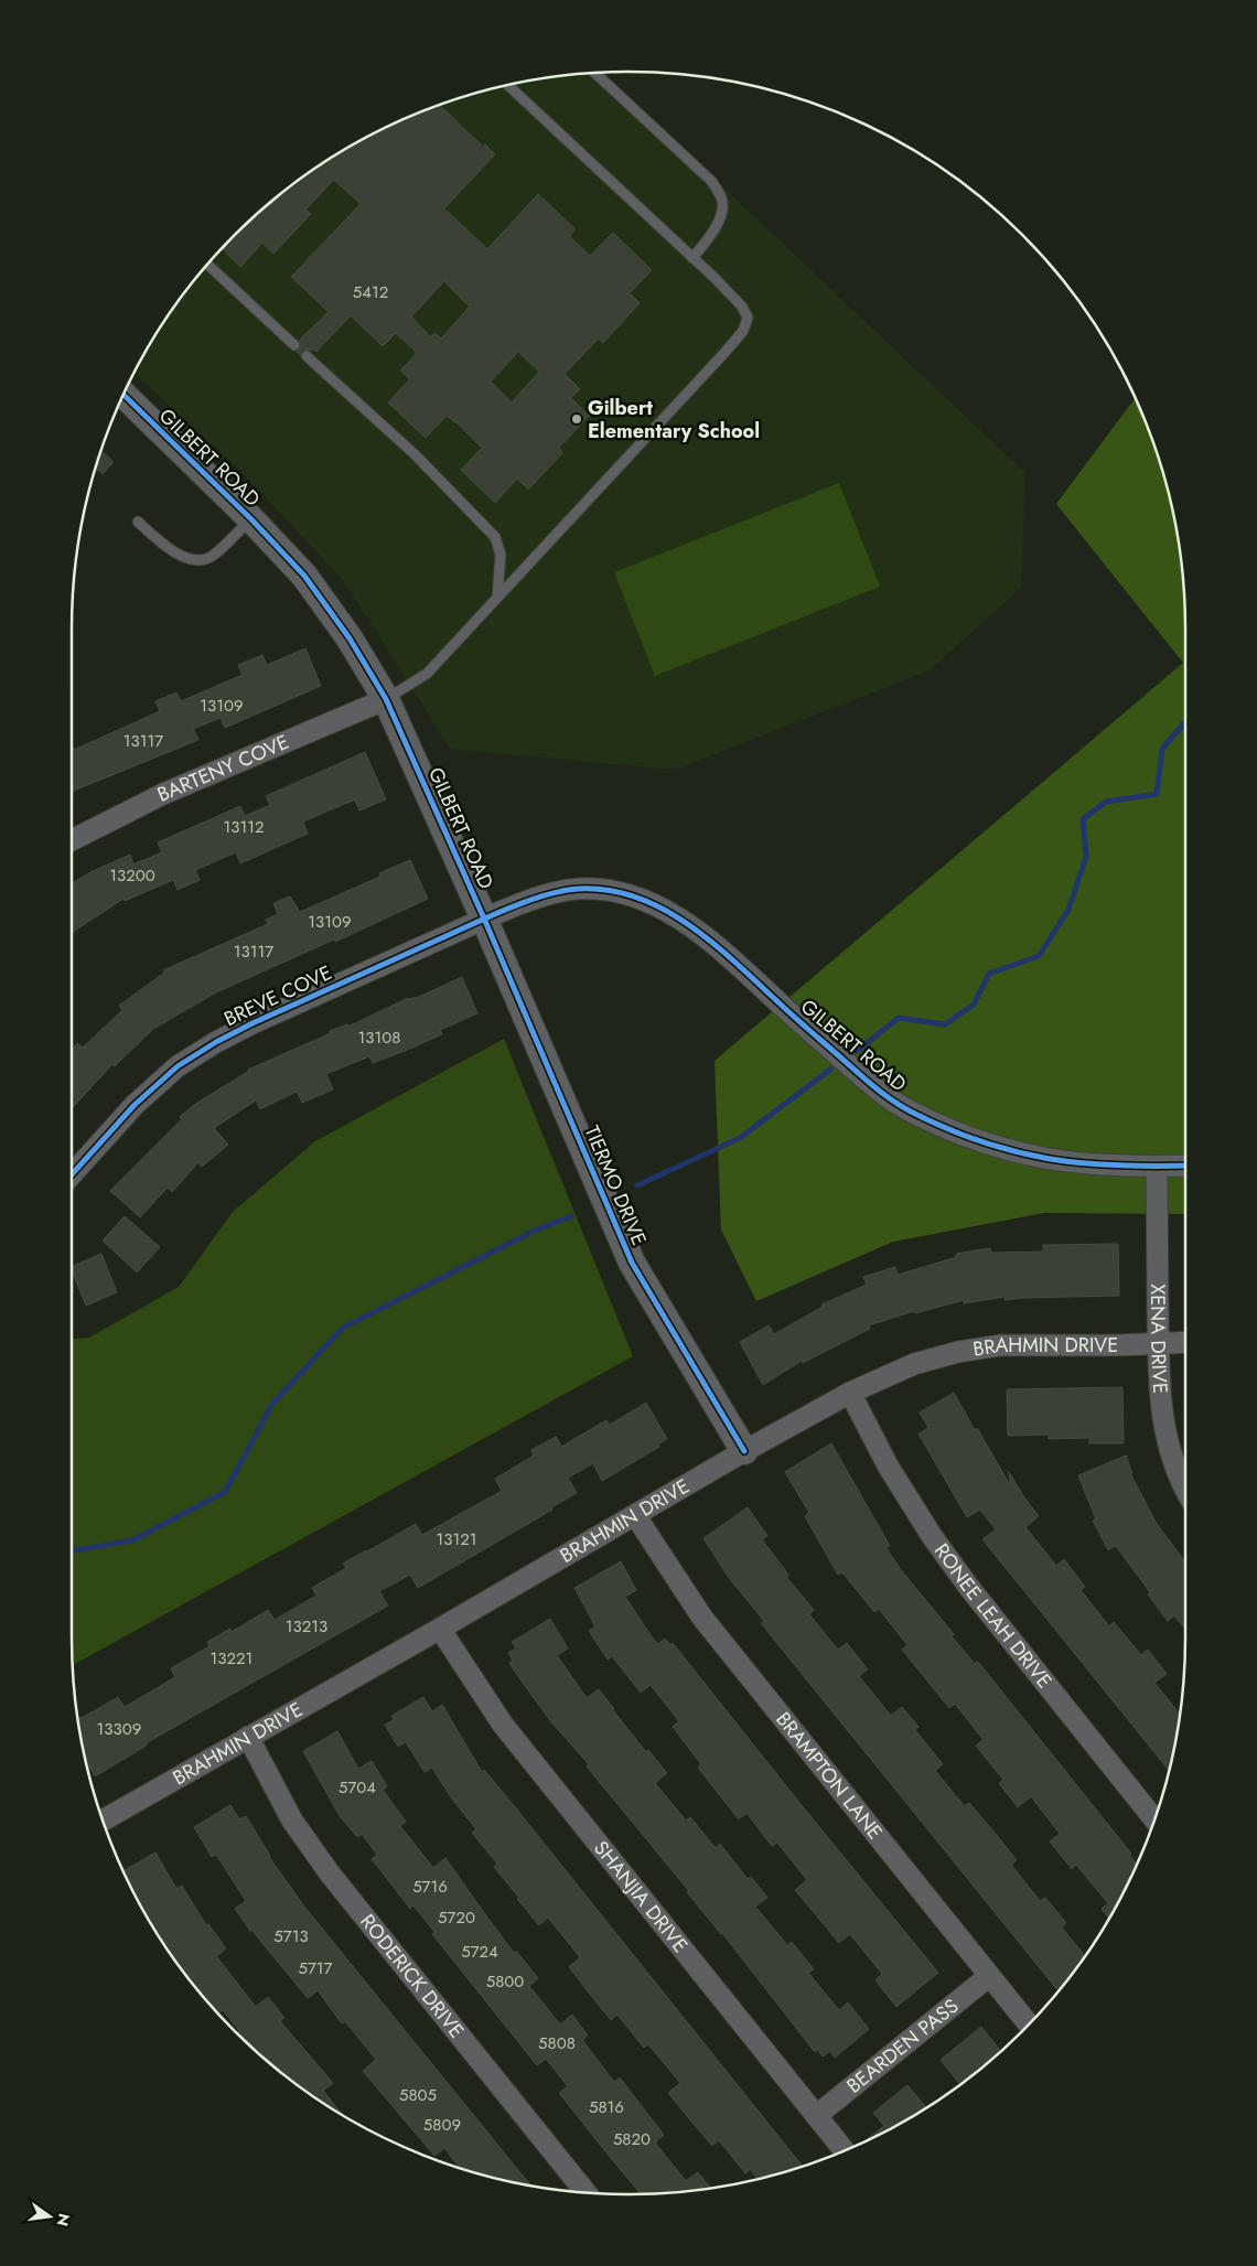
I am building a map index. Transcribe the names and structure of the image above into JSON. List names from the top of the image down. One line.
{"streets":{"street":["GILBERT ROAD","BARTENY COVE","BREVE COVE","TIERMO DRIVE","XENA DRIVE","BRAHMIN DRIVE","RONEE LEAH DRIVE","BRAMPTON LANE","SHANJIA DRIVE","RODERICK DRIVE","BEARDEN PASS"]},"crossings":[["GILBERT ROAD","BARTENY COVE"],["GILBERT ROAD","BREVE COVE"],["GILBERT ROAD","TIERMO DRIVE"],["GILBERT ROAD","XENA DRIVE"],["BREVE COVE","TIERMO DRIVE"],["TIERMO DRIVE","BRAHMIN DRIVE"],["XENA DRIVE","BRAHMIN DRIVE"],["BRAHMIN DRIVE","RONEE LEAH DRIVE"],["BRAHMIN DRIVE","BRAMPTON LANE"],["BRAHMIN DRIVE","SHANJIA DRIVE"],["BRAHMIN DRIVE","RODERICK DRIVE"],["BRAMPTON LANE","BEARDEN PASS"],["SHANJIA DRIVE","BEARDEN PASS"]],"places":["Gilbert Elementary School"],"house_numbers":["5412","13109","13117","13112","13200","13109","13117","13108","13121","13213","13221","13309","5704","5716","5720","5713","5724","5717","5800","5808","5805","5816","5809","5820"],"north":"right"}
